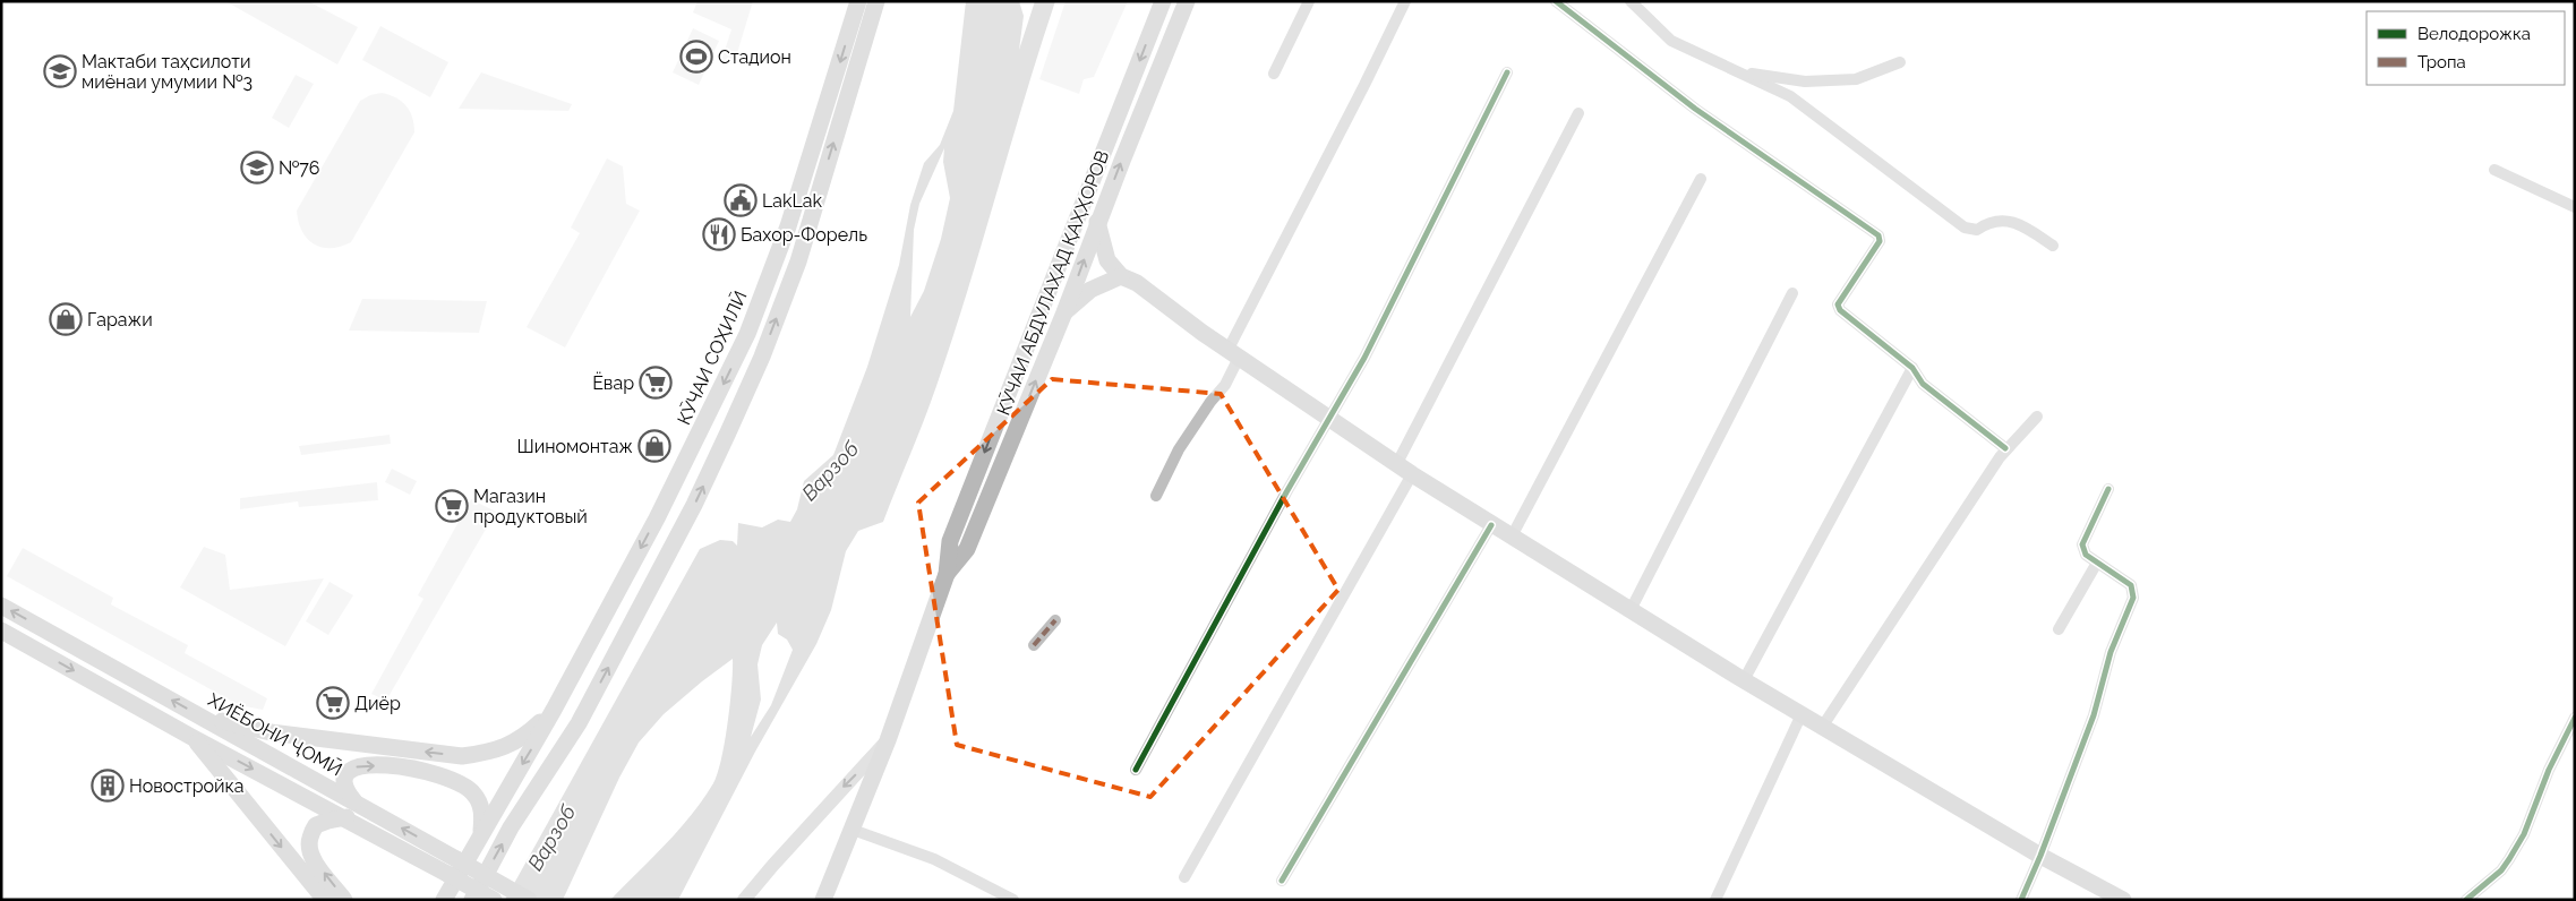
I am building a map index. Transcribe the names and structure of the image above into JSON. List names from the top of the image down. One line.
{"streets":{"main road":["КӮЧАИ АБДУЛАҲАД ҚАҲҲОРОВ","КӮЧАИ СОҲИЛӢ","ХИЁБОНИ ҶОМӢ"]},"water":["Варзоб"],"places":{"sports":["Стадион"],"school or university":["Мактаби таҳсилоти миёнаи умумии №3","№76"],"public building":["LakLak"],"restaurant":["Бахор-Форель"],"shop":["Гаражи","Шиномонтаж"],"supermarket":["Ёвар","Магазин продуктовый","Диёр"],"building":["Новостройка"]},"legend":["Велодорожка","Тропа"]}
